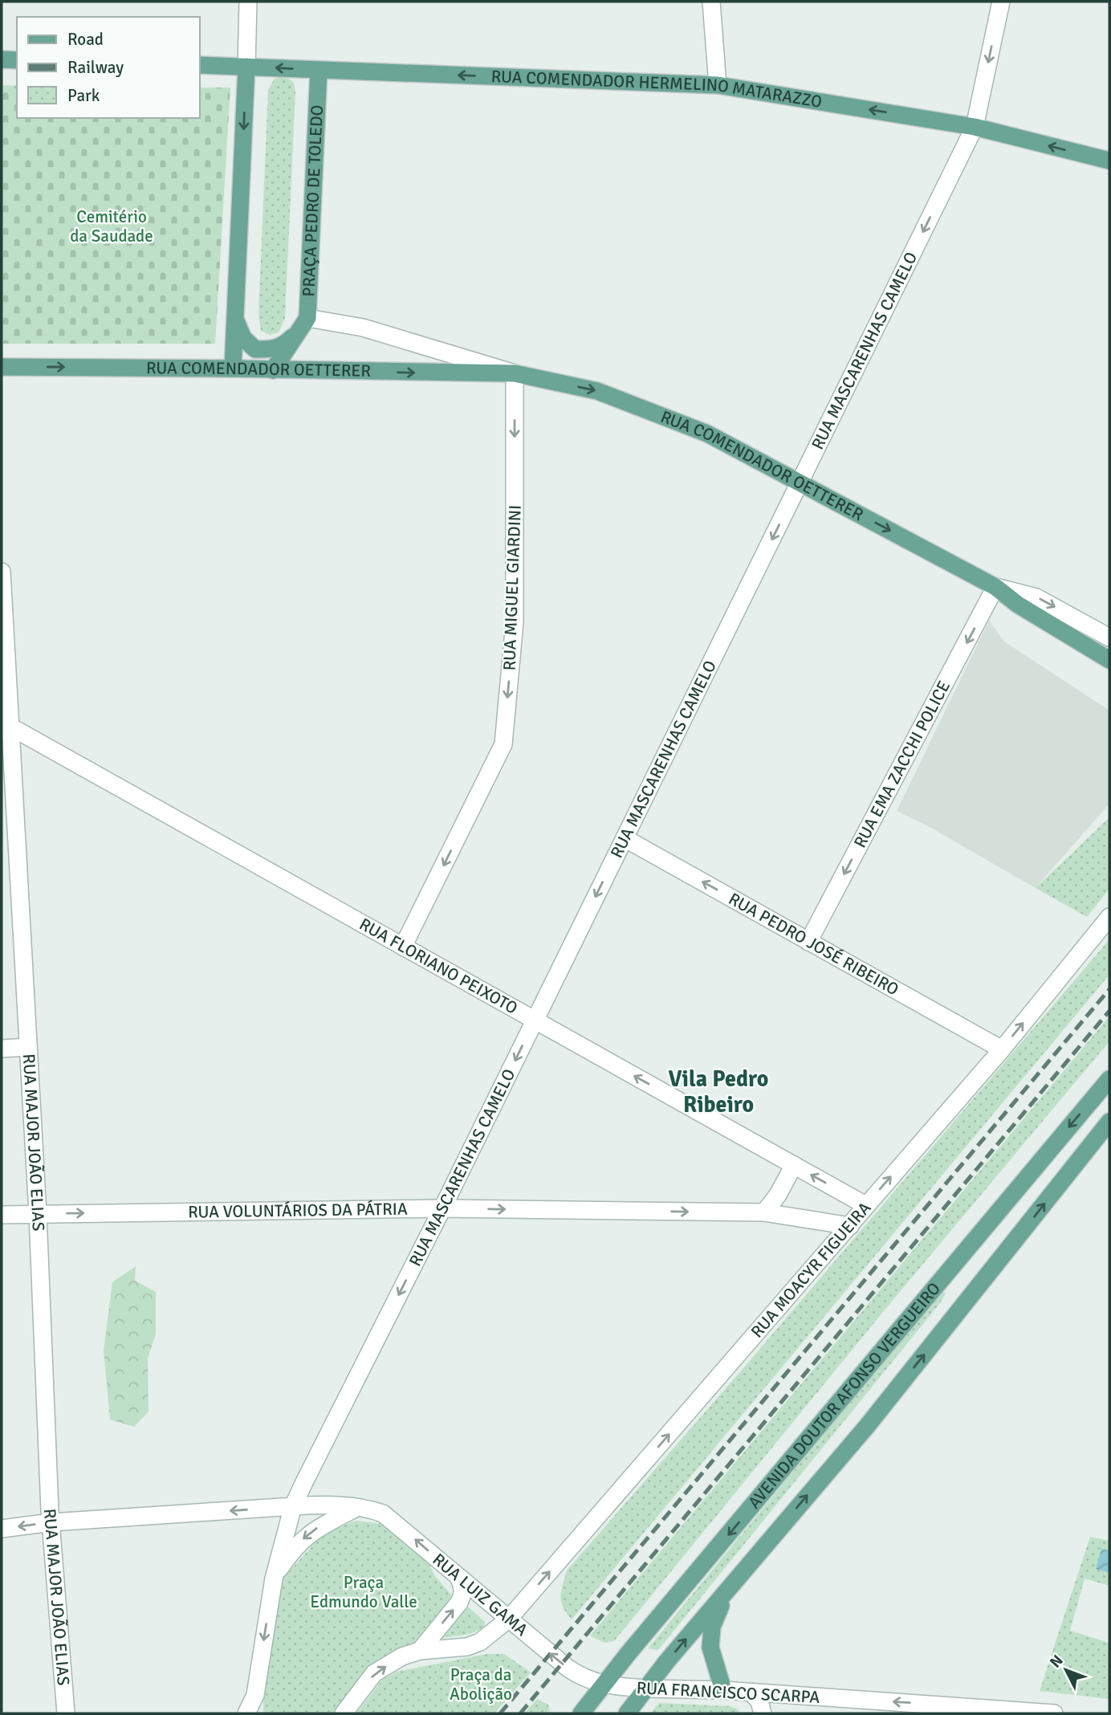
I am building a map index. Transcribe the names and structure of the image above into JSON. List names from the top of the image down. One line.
{"streets":{"main road":["RUA COMENDADOR HERMELINO MATARAZZO","PRAÇA PEDRO DE TOLEDO","RUA COMENDADOR OETTERER","AVENIDA DOUTOR AFONSO VERGUEIRO"],"street":["RUA MASCARENHAS CAMELO","RUA MIGUEL GIARDINI","RUA EMA ZACCHI POLICE","RUA PEDRO JOSÉ RIBEIRO","RUA FLORIANO PEIXOTO","RUA MAJOR JOÃO ELIAS","RUA VOLUNTÁRIOS DA PÁTRIA","RUA MOACYR FIGUEIRA","RUA LUIZ GAMA","RUA FRANCISCO SCARPA"]},"crossings":[["RUA COMENDADOR HERMELINO MATARAZZO","PRAÇA PEDRO DE TOLEDO"],["RUA COMENDADOR HERMELINO MATARAZZO","RUA MASCARENHAS CAMELO"],["PRAÇA PEDRO DE TOLEDO","RUA COMENDADOR OETTERER"],["RUA MASCARENHAS CAMELO","RUA COMENDADOR OETTERER"],["RUA MASCARENHAS CAMELO","RUA PEDRO JOSÉ RIBEIRO"],["RUA MASCARENHAS CAMELO","RUA FLORIANO PEIXOTO"],["RUA MASCARENHAS CAMELO","RUA VOLUNTÁRIOS DA PÁTRIA"],["RUA MASCARENHAS CAMELO","RUA LUIZ GAMA"],["RUA COMENDADOR OETTERER","RUA MIGUEL GIARDINI"],["RUA COMENDADOR OETTERER","RUA EMA ZACCHI POLICE"],["RUA MIGUEL GIARDINI","RUA FLORIANO PEIXOTO"],["RUA EMA ZACCHI POLICE","RUA PEDRO JOSÉ RIBEIRO"],["RUA PEDRO JOSÉ RIBEIRO","RUA MOACYR FIGUEIRA"],["RUA FLORIANO PEIXOTO","RUA MAJOR JOÃO ELIAS"],["RUA FLORIANO PEIXOTO","RUA MOACYR FIGUEIRA"],["RUA MAJOR JOÃO ELIAS","RUA VOLUNTÁRIOS DA PÁTRIA"],["RUA VOLUNTÁRIOS DA PÁTRIA","RUA MOACYR FIGUEIRA"],["RUA MOACYR FIGUEIRA","RUA LUIZ GAMA"],["AVENIDA DOUTOR AFONSO VERGUEIRO","RUA LUIZ GAMA"],["AVENIDA DOUTOR AFONSO VERGUEIRO","RUA FRANCISCO SCARPA"],["RUA LUIZ GAMA","RUA FRANCISCO SCARPA"]],"one_way":["RUA COMENDADOR HERMELINO MATARAZZO","RUA MASCARENHAS CAMELO","RUA COMENDADOR OETTERER","RUA MIGUEL GIARDINI","RUA EMA ZACCHI POLICE","RUA PEDRO JOSÉ RIBEIRO","RUA FLORIANO PEIXOTO","RUA VOLUNTÁRIOS DA PÁTRIA","RUA MOACYR FIGUEIRA","RUA LUIZ GAMA","RUA FRANCISCO SCARPA"],"districts":["Vila Pedro Ribeiro"],"parks":["Cemitério da Saudade","Praça Edmundo Valle","Praça da Abolição"],"legend":["Road","Railway","Park"],"north":"top left"}
